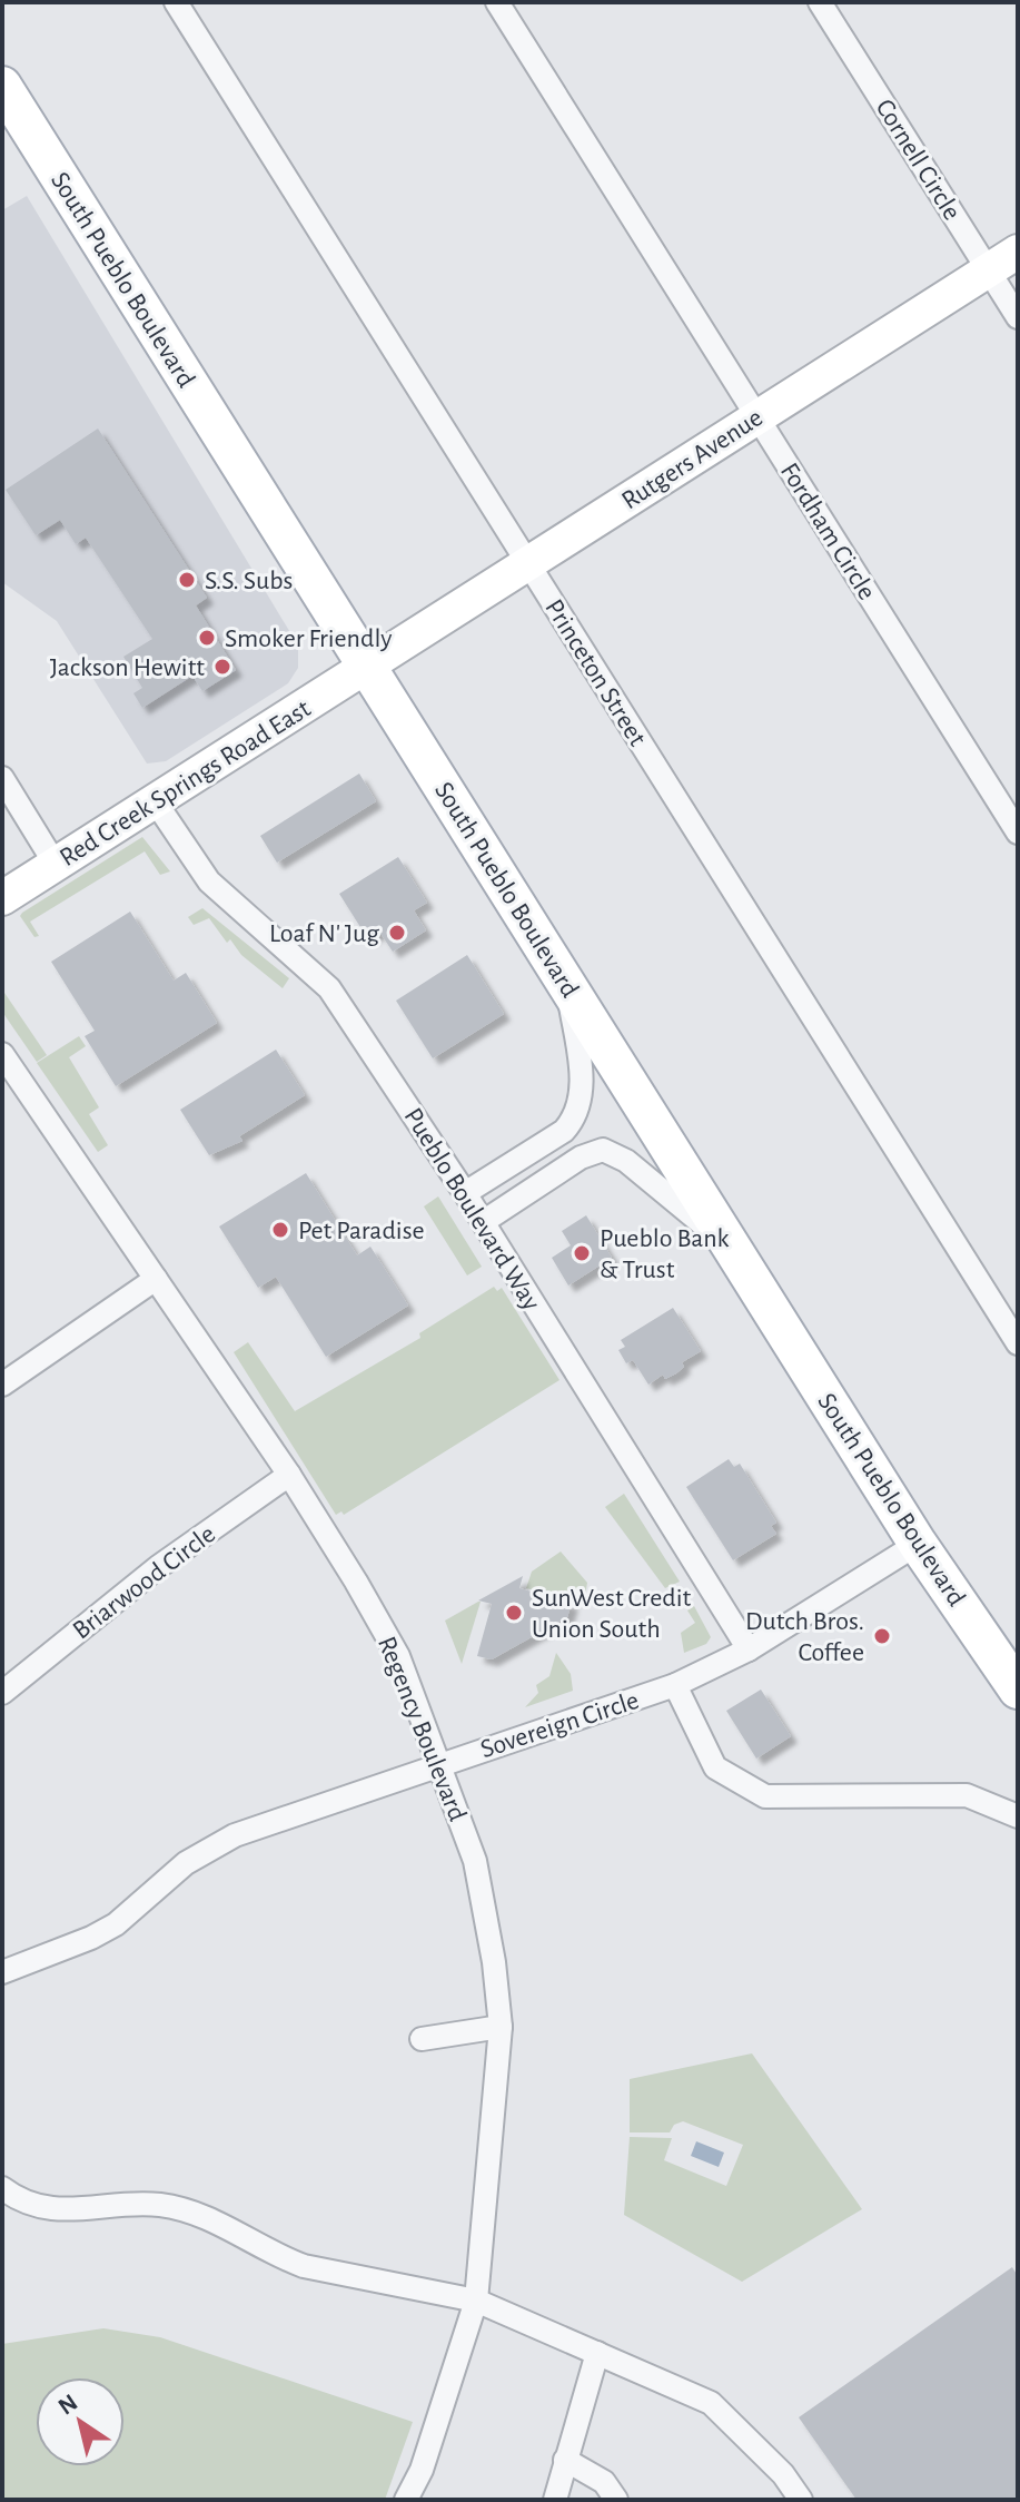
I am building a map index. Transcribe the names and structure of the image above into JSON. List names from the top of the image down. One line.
{"streets":{"main road":["South Pueblo Boulevard"],"street":["Cornell Circle","Rutgers Avenue","Fordham Circle","Princeton Street","Red Creek Springs Road East","Pueblo Boulevard Way","Briarwood Circle","Sovereign Circle","Regency Boulevard"]},"crossings":[["Cornell Circle","Rutgers Avenue"],["South Pueblo Boulevard","Rutgers Avenue"],["South Pueblo Boulevard","Red Creek Springs Road East"],["South Pueblo Boulevard","Sovereign Circle"],["Rutgers Avenue","Fordham Circle"],["Rutgers Avenue","Princeton Street"],["Rutgers Avenue","Red Creek Springs Road East"],["Red Creek Springs Road East","Pueblo Boulevard Way"],["Pueblo Boulevard Way","Sovereign Circle"],["Briarwood Circle","Regency Boulevard"],["Sovereign Circle","Regency Boulevard"]],"places":["S.S. Subs","Smoker Friendly","Jackson Hewitt","Loaf N' Jug","Pet Paradise","Pueblo Bank & Trust","SunWest Credit Union South","Dutch Bros. Coffee"],"north":"top left"}
